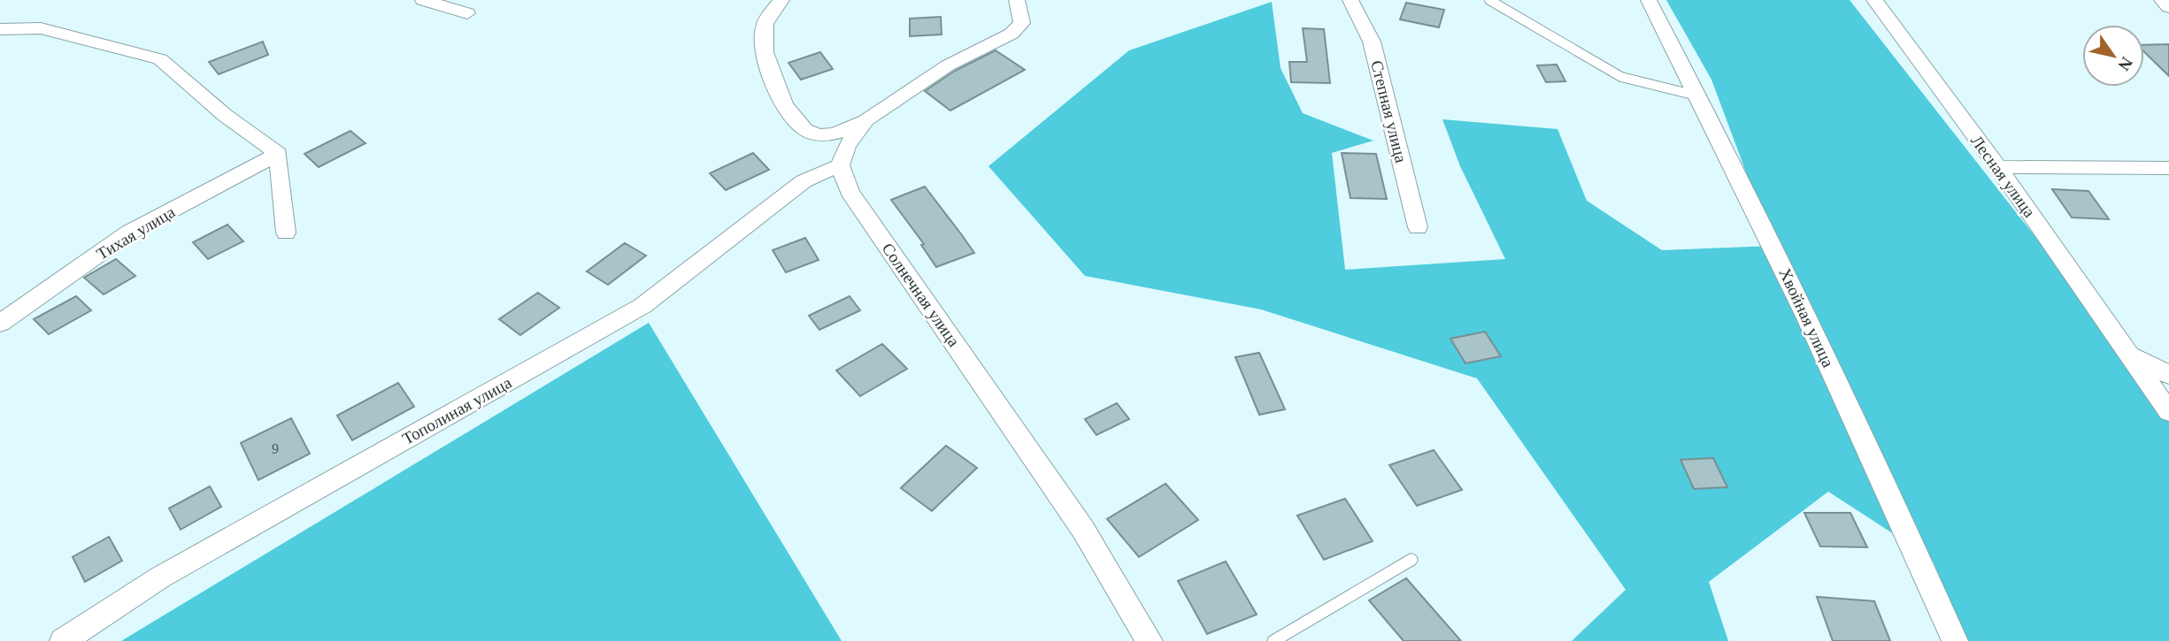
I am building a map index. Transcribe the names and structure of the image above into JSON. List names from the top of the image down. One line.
{"streets":{"street":["Степная улица","Лесная улица","Тихая улица","Солнечная улица","Хвойная улица","Тополиная улица"]},"crossings":[["Солнечная улица","Тополиная улица"]],"house_numbers":["9"],"north":"bottom right"}
